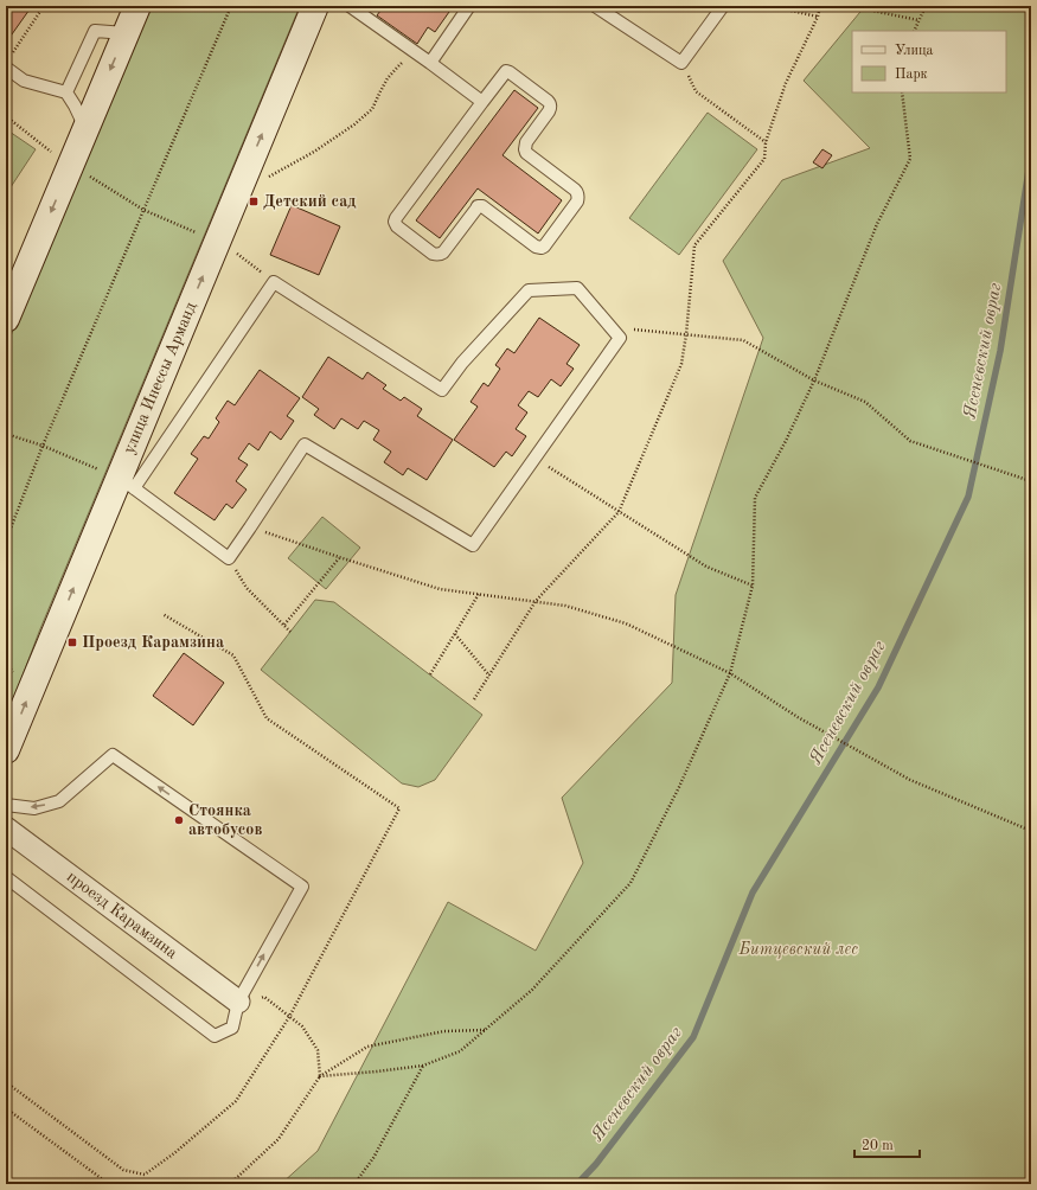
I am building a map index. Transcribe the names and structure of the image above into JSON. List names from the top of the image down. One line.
{"streets":{"street":["улица Инессы Арманд","проезд Карамзина"]},"water":["Ясеневский овраг"],"parks":["Битцевский лес"],"places":{"transit":["Детский сад","Проезд Карамзина"],"other":["Стоянка автобусов"]},"legend":["Улица","Парк"],"scale_bar":"20 m"}
